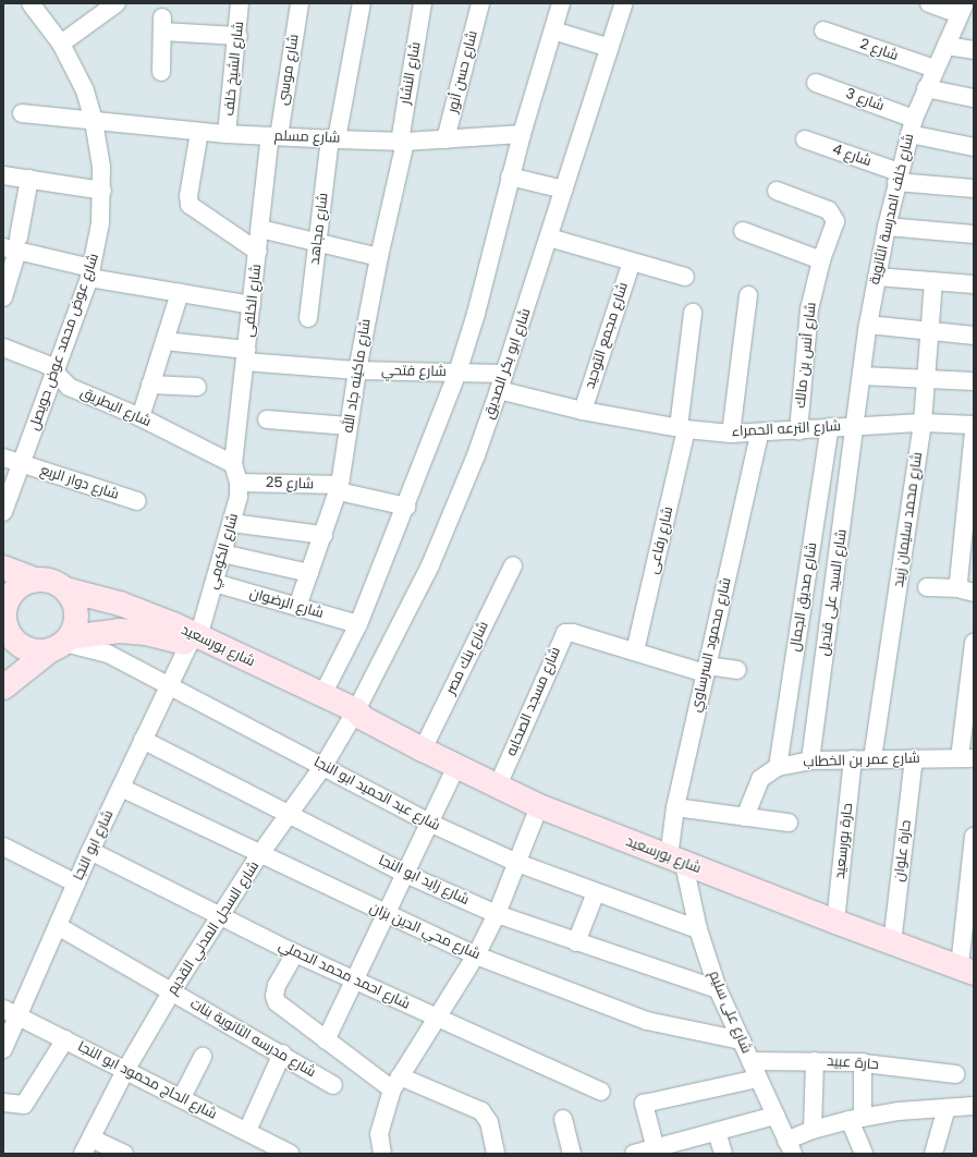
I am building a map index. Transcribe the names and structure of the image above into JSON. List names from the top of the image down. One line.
{"streets":{"street":["شارع 2","شارع الشيخ خلف","شارع موسى","شارع حسن أنور","شارع النشار","شارع 3","شارع مسلم","شارع 4","شارع خلف المدرسة الثانوية","شارع مجاهد","شارع الخلفى","شارع مجمع التوحيد","شارع عوض محمد عوض حويصل","شارع أنس بن مالك","شارع ابو بكر الصديق","شارع فتحي","شارع ماكينه جاد الله","شارع البطريق","شارع الترعه الحمراء","شارع دوار الربع","شارع 25","شارع محمد سليمان زبيد","شارع رفاعى","شارع الكومي","شارع السيد على قنديل","شارع صديق الجمال","شارع الرضوان","شارع محمود السرساوي","شارع بورسعيد","شارع بنك مصر","شارع مسجد الصحابه","شارع عمر بن الخطاب","شارع عبد الحميد ابو النجا","حارة بورسعيد","شارع ابو النجا","حارة علوان","شارع زايد ابو النجا","شارع السجل المدني القديم","شارع محي الدين بزان","شارع احمد محمد الحملي","شارع على سليم","شارع مدرسه الثانوية بنات","حارة عبيد","شارع الحاج محمود ابو النجا"]},"crossings":[["شارع 2","شارع خلف المدرسة الثانوية"],["شارع الشيخ خلف","شارع مسلم"],["شارع موسى","شارع مسلم"],["شارع موسى","شارع الخلفى"],["شارع حسن أنور","شارع مسلم"],["شارع النشار","شارع مسلم"],["شارع النشار","شارع ماكينه جاد الله"],["شارع 3","شارع خلف المدرسة الثانوية"],["شارع مسلم","شارع مجاهد"],["شارع مسلم","شارع الخلفى"],["شارع مسلم","شارع عوض محمد عوض حويصل"],["شارع مسلم","شارع ماكينه جاد الله"],["شارع 4","شارع خلف المدرسة الثانوية"],["شارع خلف المدرسة الثانوية","شارع الترعه الحمراء"],["شارع خلف المدرسة الثانوية","شارع السيد على قنديل"],["شارع الخلفى","شارع فتحي"],["شارع الخلفى","شارع البطريق"],["شارع الخلفى","شارع الكومي"],["شارع مجمع التوحيد","شارع الترعه الحمراء"],["شارع عوض محمد عوض حويصل","شارع البطريق"],["شارع عوض محمد عوض حويصل","شارع دوار الربع"],["شارع أنس بن مالك","شارع الترعه الحمراء"],["شارع ابو بكر الصديق","شارع فتحي"],["شارع ابو بكر الصديق","شارع الترعه الحمراء"],["شارع ابو بكر الصديق","شارع بورسعيد"],["شارع ابو بكر الصديق","شارع السجل المدني القديم"],["شارع فتحي","شارع ماكينه جاد الله"],["شارع ماكينه جاد الله","شارع 25"],["شارع ماكينه جاد الله","شارع الرضوان"],["شارع البطريق","شارع الكومي"],["شارع الترعه الحمراء","شارع محمد سليمان زبيد"],["شارع الترعه الحمراء","شارع رفاعى"],["شارع الترعه الحمراء","شارع السيد على قنديل"],["شارع الترعه الحمراء","شارع صديق الجمال"],["شارع الترعه الحمراء","شارع محمود السرساوي"],["شارع 25","شارع الكومي"],["شارع محمد سليمان زبيد","شارع عمر بن الخطاب"],["شارع رفاعى","شارع مسجد الصحابه"],["شارع الكومي","شارع الرضوان"],["شارع الكومي","شارع بورسعيد"],["شارع الكومي","شارع ابو النجا"],["شارع السيد على قنديل","شارع عمر بن الخطاب"],["شارع صديق الجمال","شارع عمر بن الخطاب"],["شارع محمود السرساوي","شارع بورسعيد"],["شارع محمود السرساوي","شارع مسجد الصحابه"],["شارع محمود السرساوي","شارع على سليم"],["شارع بورسعيد","شارع بنك مصر"],["شارع بورسعيد","شارع مسجد الصحابه"],["شارع بورسعيد","شارع عبد الحميد ابو النجا"],["شارع بورسعيد","حارة بورسعيد"],["شارع بورسعيد","شارع ابو النجا"],["شارع بورسعيد","حارة علوان"],["شارع بورسعيد","شارع السجل المدني القديم"],["شارع بورسعيد","شارع على سليم"],["شارع عمر بن الخطاب","حارة بورسعيد"],["شارع عمر بن الخطاب","حارة علوان"],["شارع عبد الحميد ابو النجا","شارع ابو النجا"],["شارع عبد الحميد ابو النجا","شارع السجل المدني القديم"],["شارع عبد الحميد ابو النجا","شارع على سليم"],["شارع ابو النجا","شارع زايد ابو النجا"],["شارع ابو النجا","شارع محي الدين بزان"],["شارع ابو النجا","شارع احمد محمد الحملي"],["شارع ابو النجا","شارع مدرسه الثانوية بنات"],["شارع ابو النجا","شارع الحاج محمود ابو النجا"],["شارع زايد ابو النجا","شارع السجل المدني القديم"],["شارع زايد ابو النجا","شارع على سليم"],["شارع السجل المدني القديم","شارع محي الدين بزان"],["شارع السجل المدني القديم","شارع احمد محمد الحملي"],["شارع السجل المدني القديم","شارع مدرسه الثانوية بنات"],["شارع السجل المدني القديم","شارع الحاج محمود ابو النجا"],["شارع محي الدين بزان","شارع على سليم"],["شارع على سليم","حارة عبيد"]]}
